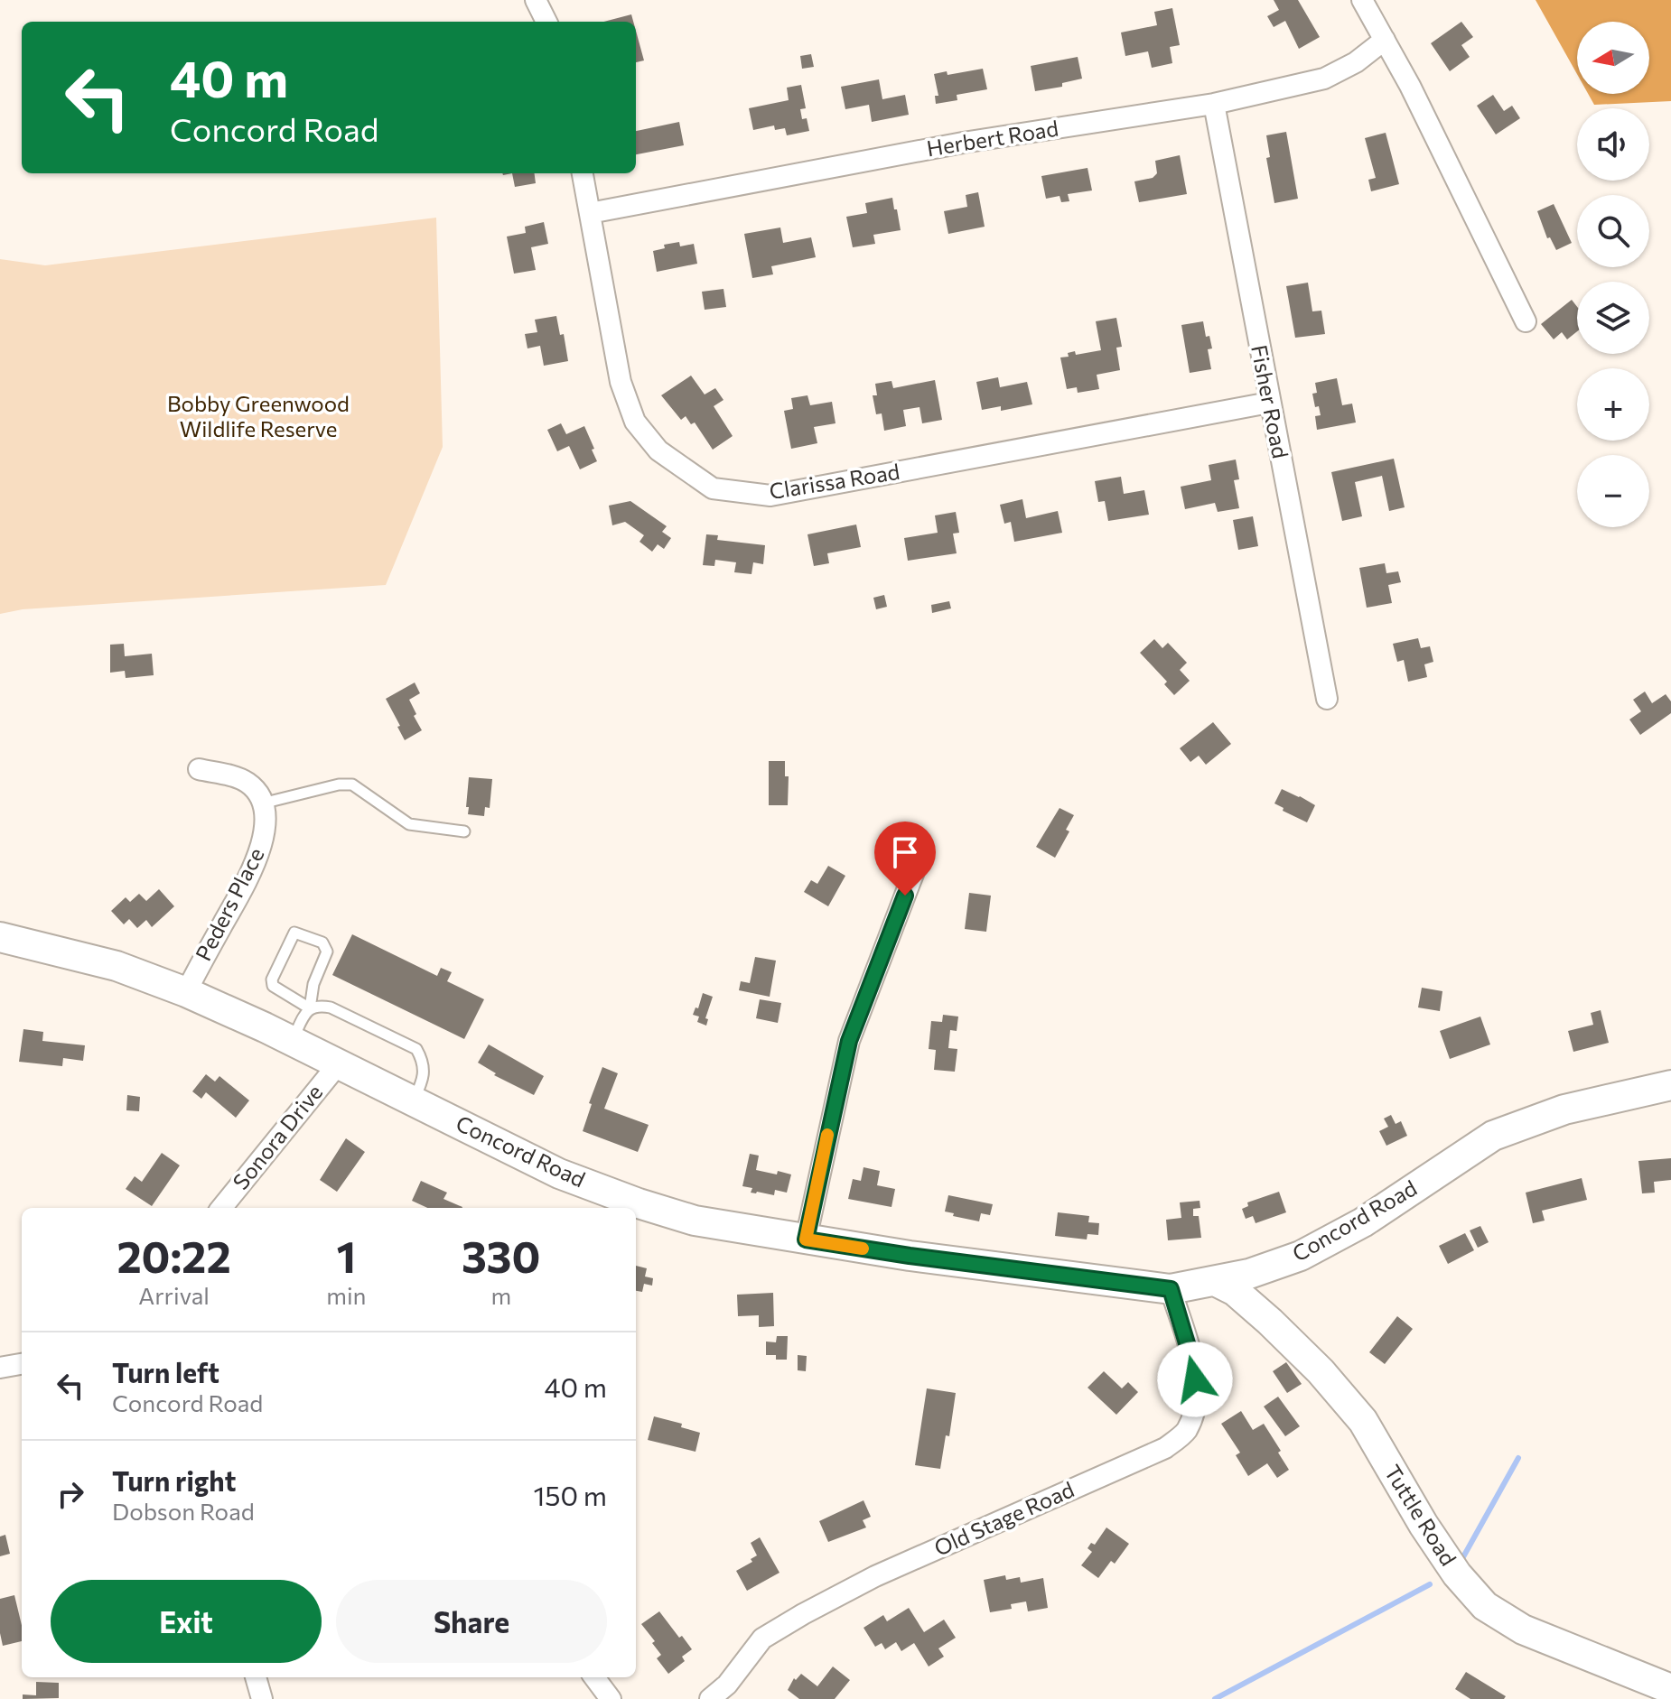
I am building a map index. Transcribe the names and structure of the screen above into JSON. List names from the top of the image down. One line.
{"streets":{"main road":["Concord Road","Tuttle Road"],"street":["Herbert Road","Fisher Road","Clarissa Road","Peders Place","Sonora Drive","Old Stage Road"]},"crossings":[["Herbert Road","Fisher Road"],["Herbert Road","Clarissa Road"],["Fisher Road","Clarissa Road"],["Peders Place","Concord Road"],["Sonora Drive","Concord Road"],["Concord Road","Tuttle Road"],["Concord Road","Old Stage Road"]],"parks":["Bobby Greenwood Wildlife Reserve"],"north":"left","page":{"map_buttons":["+","−"],"turn":["40 m","Concord Road"],"eta":["20:22","Arrival","1","min","330","m"],"list":[{"name":"Turn left","note":"Concord Road","value":"40 m"},{"name":"Turn right","note":"Dobson Road","value":"150 m"}],"buttons":["Exit","Share"]}}
